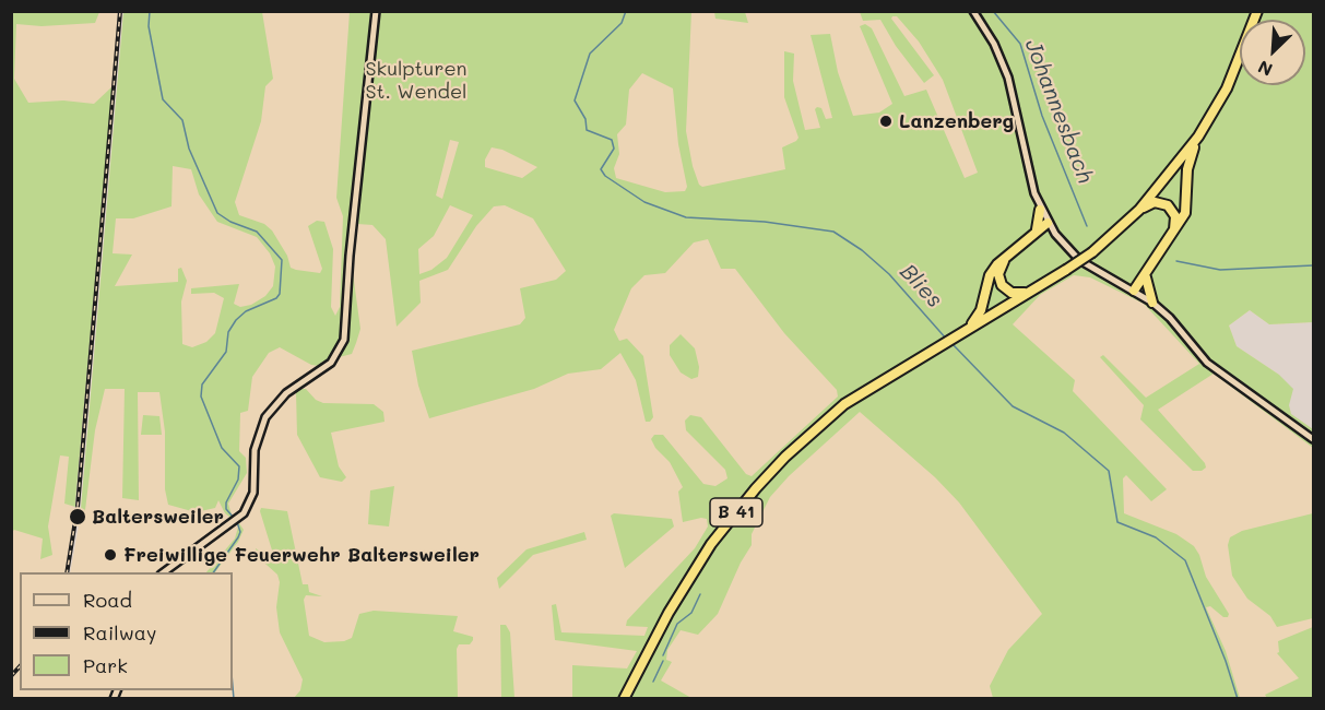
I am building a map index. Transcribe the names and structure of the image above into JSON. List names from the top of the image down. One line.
{"streets":{"highway":["B 41"]},"water":["Johannesbach","Blies"],"parks":["Skulpturen St. Wendel"],"places":["Lanzenberg","Baltersweiler","Freiwillige Feuerwehr Baltersweiler"],"legend":["Road","Railway","Park"],"north":"bottom left"}
